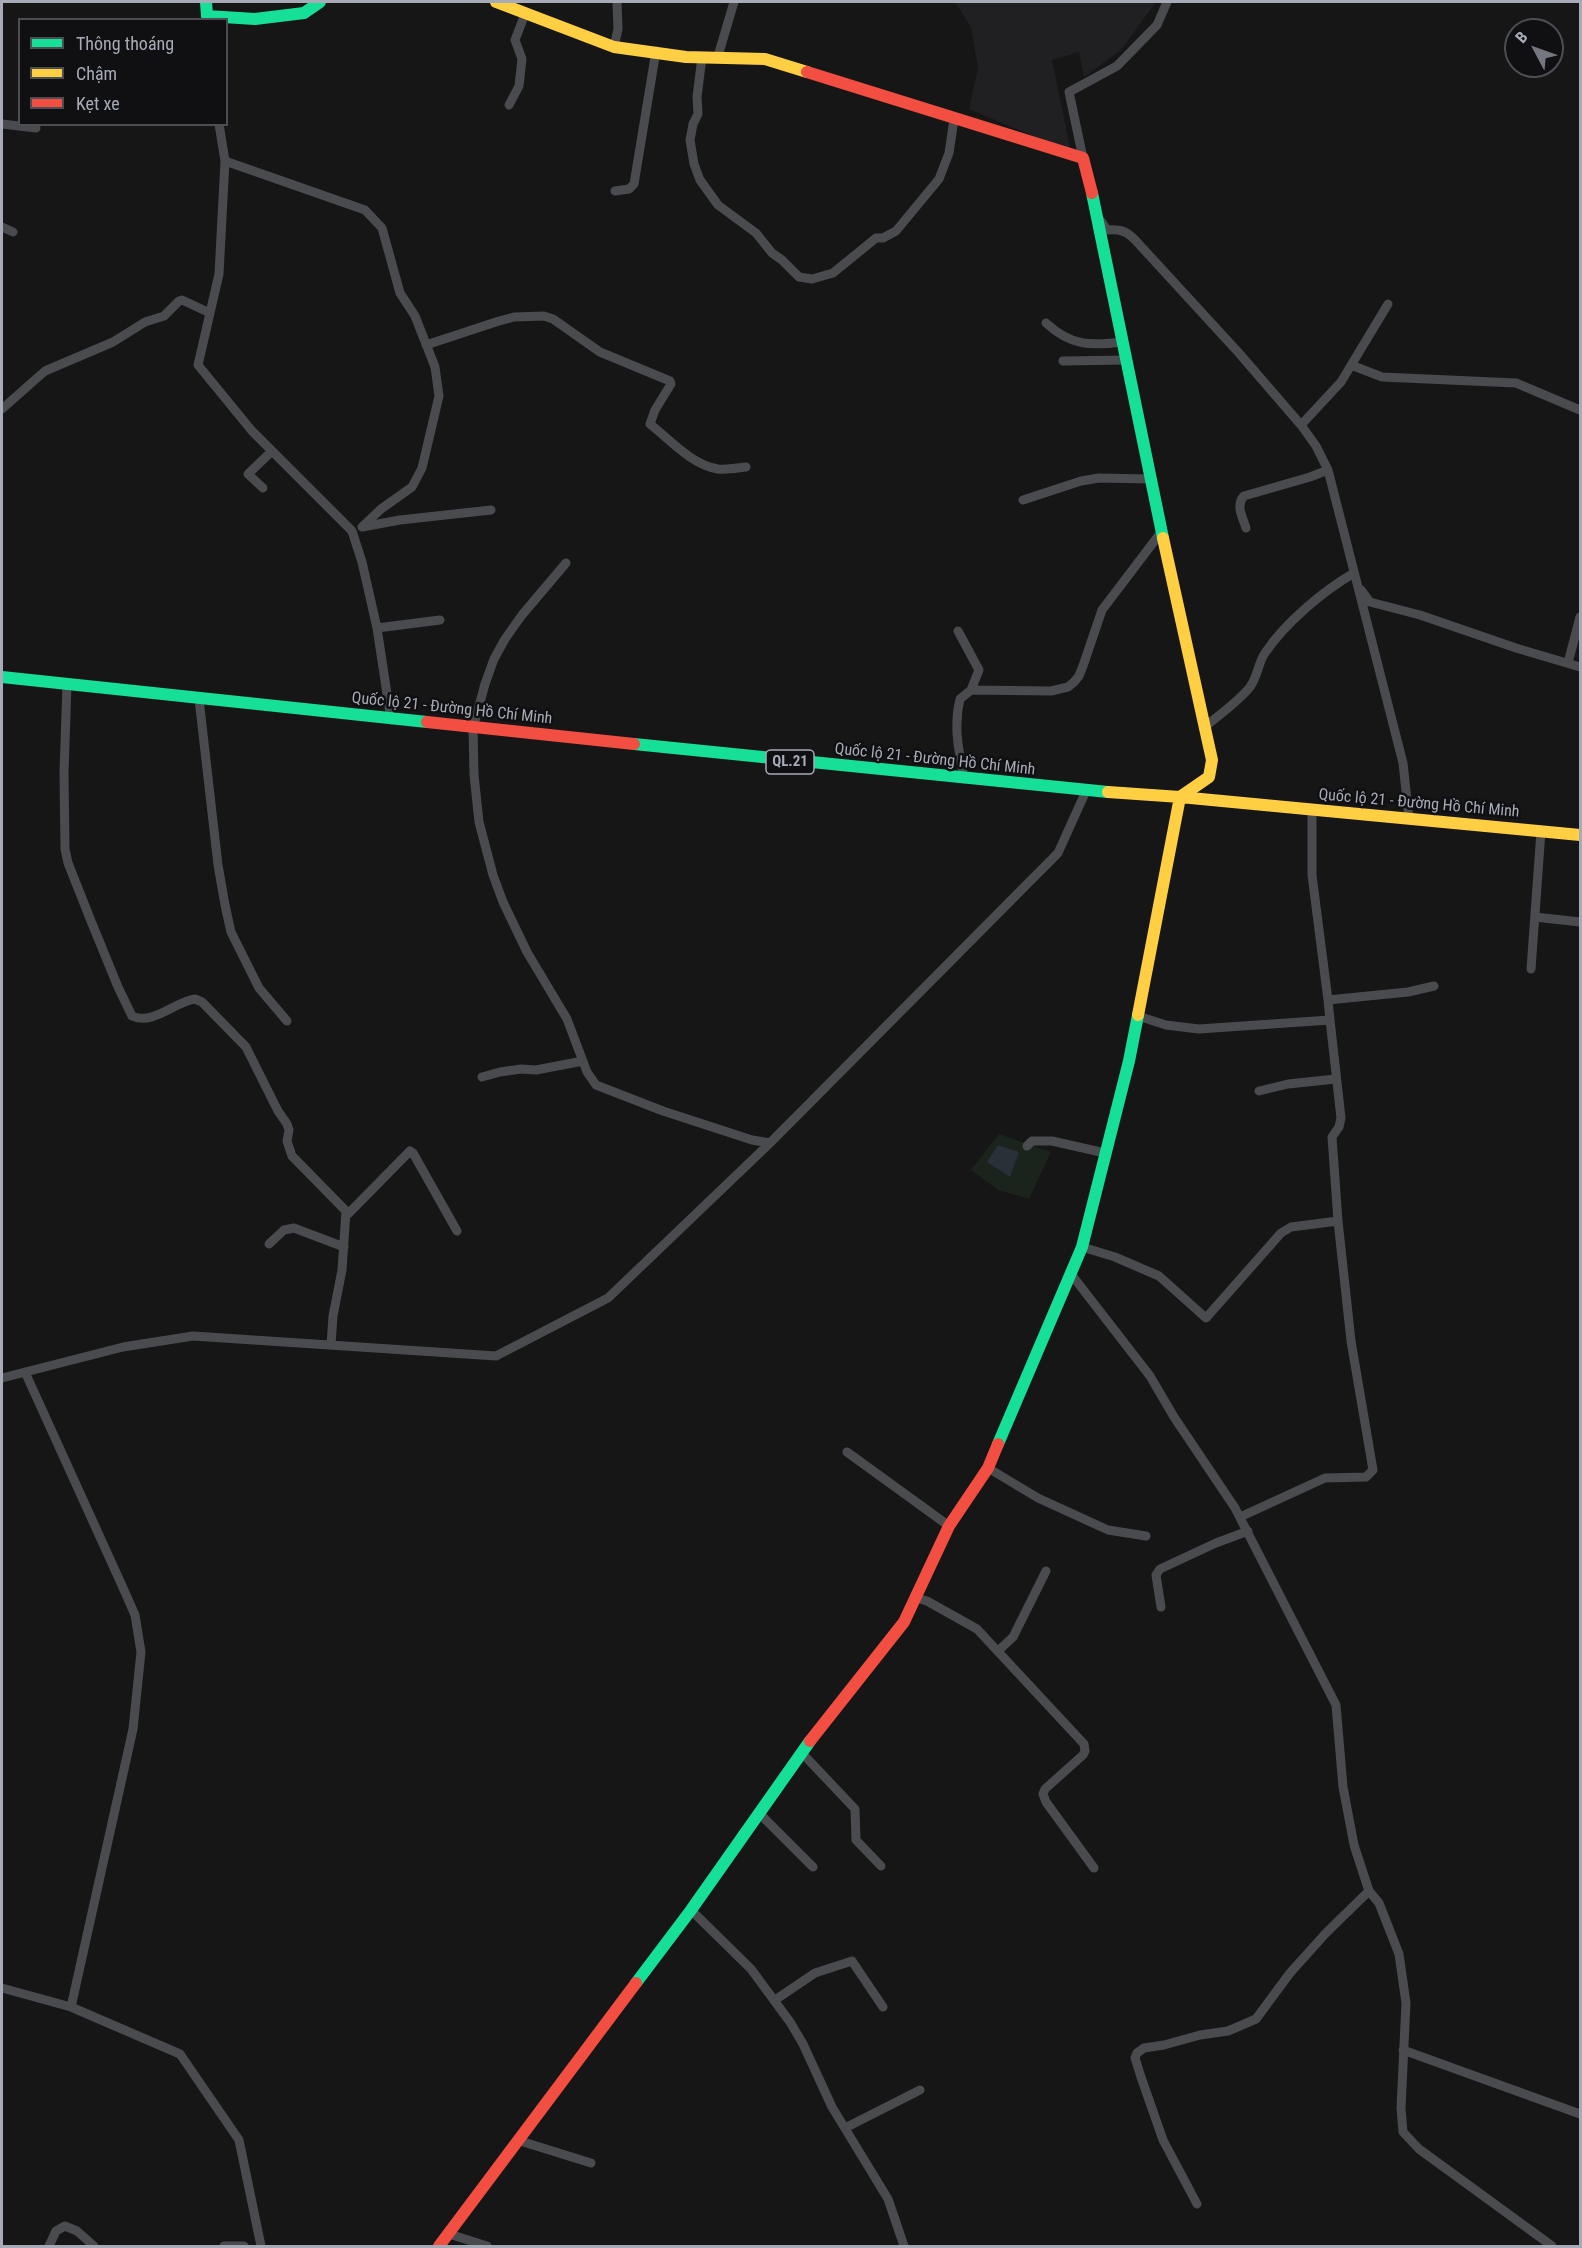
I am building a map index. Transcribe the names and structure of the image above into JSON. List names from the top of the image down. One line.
{"streets":{"main road":["Quốc lộ 21 - Đường Hồ Chí Minh","QL.21"]},"legend":["Thông thoáng","Chậm","Kẹt xe"],"north":"top left"}
